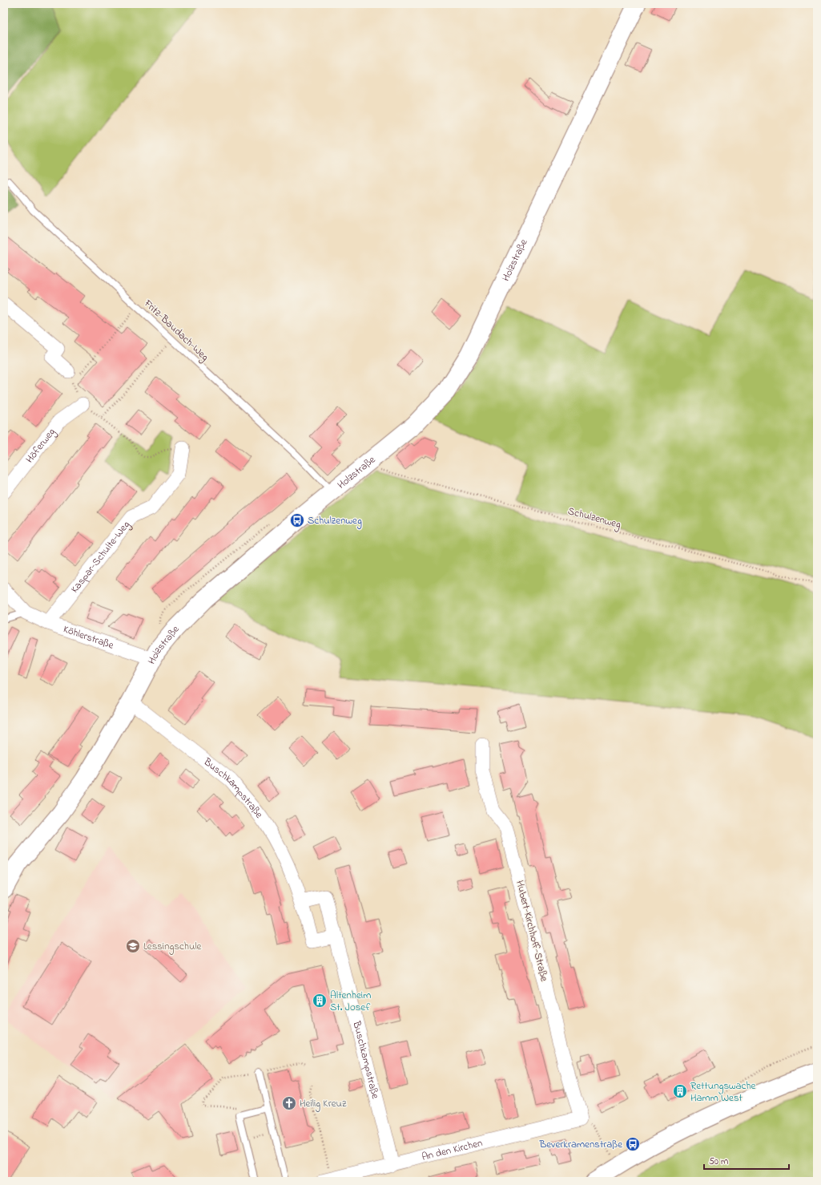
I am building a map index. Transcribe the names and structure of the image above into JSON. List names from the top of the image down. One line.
{"streets":{"street":["Holzstraße","Höferweg","Kaspar-Schulte-Weg","Köhlerstraße","Buschkampstraße","Hubert-Kirchhoff-Straße","An den Kirchen"],"lane":["Fritz-Baudach-Weg"],"path":["Schulzenweg"]},"crossings":[["Holzstraße","Fritz-Baudach-Weg"],["Holzstraße","Schulzenweg"],["Holzstraße","Köhlerstraße"],["Holzstraße","Buschkampstraße"],["Kaspar-Schulte-Weg","Köhlerstraße"],["Buschkampstraße","An den Kirchen"],["Hubert-Kirchhoff-Straße","An den Kirchen"]],"places":{"bus stop":["Schulzenweg","Beverkramenstraße"],"school or university":["Lessingschule"],"building":["Altenheim St. Josef","Rettungswache Hamm West"],"church":["Heilig Kreuz"]},"scale_bar":"50 m"}
